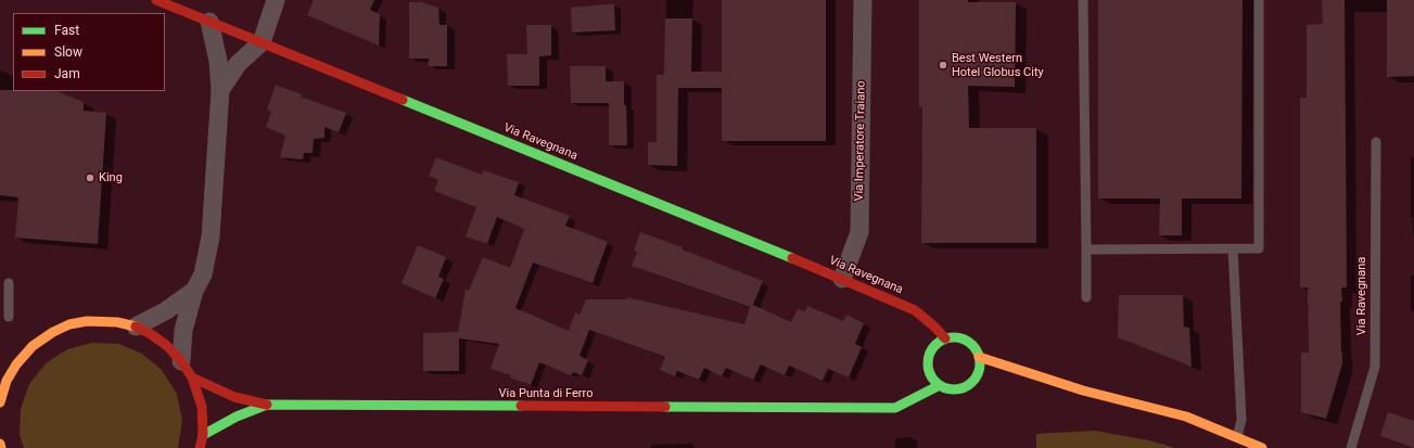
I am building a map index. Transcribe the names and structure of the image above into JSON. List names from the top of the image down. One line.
{"streets":{"main road":["Via Ravegnana","Via Punta di Ferro"],"street":["Via Imperatore Traiano"]},"crossings":[["Via Imperatore Traiano","Via Ravegnana"],["Via Ravegnana","Via Punta di Ferro"]],"places":["Best Western Hotel Globus City","King"],"legend":["Fast","Slow","Jam"]}
